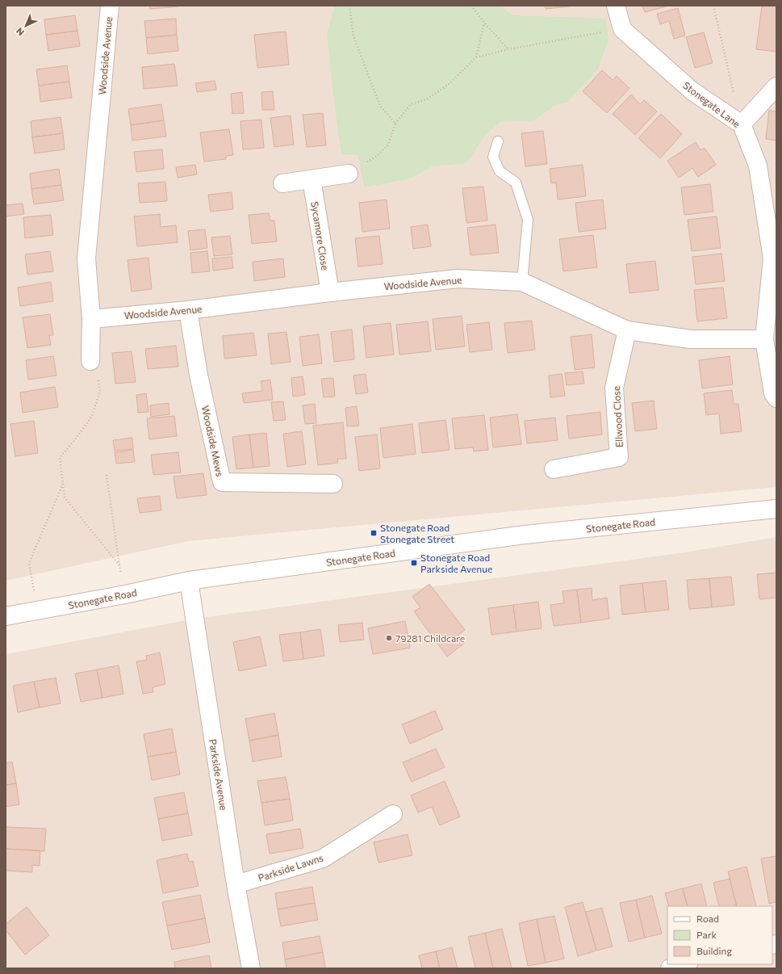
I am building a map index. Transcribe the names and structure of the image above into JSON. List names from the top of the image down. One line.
{"streets":{"street":["Woodside Avenue","Stonegate Lane","Sycamore Close","Ellwood Close","Woodside Mews","Stonegate Road","Parkside Avenue","Parkside Lawns"]},"crossings":[["Woodside Avenue","Stonegate Lane"],["Woodside Avenue","Sycamore Close"],["Woodside Avenue","Ellwood Close"],["Woodside Avenue","Woodside Mews"],["Stonegate Road","Parkside Avenue"],["Parkside Avenue","Parkside Lawns"]],"places":{"transit":["Stonegate Road Stonegate Street","Stonegate Road Parkside Avenue"],"other":["79281 Childcare"]},"legend":["Road","Park","Building"],"north":"bottom left"}
